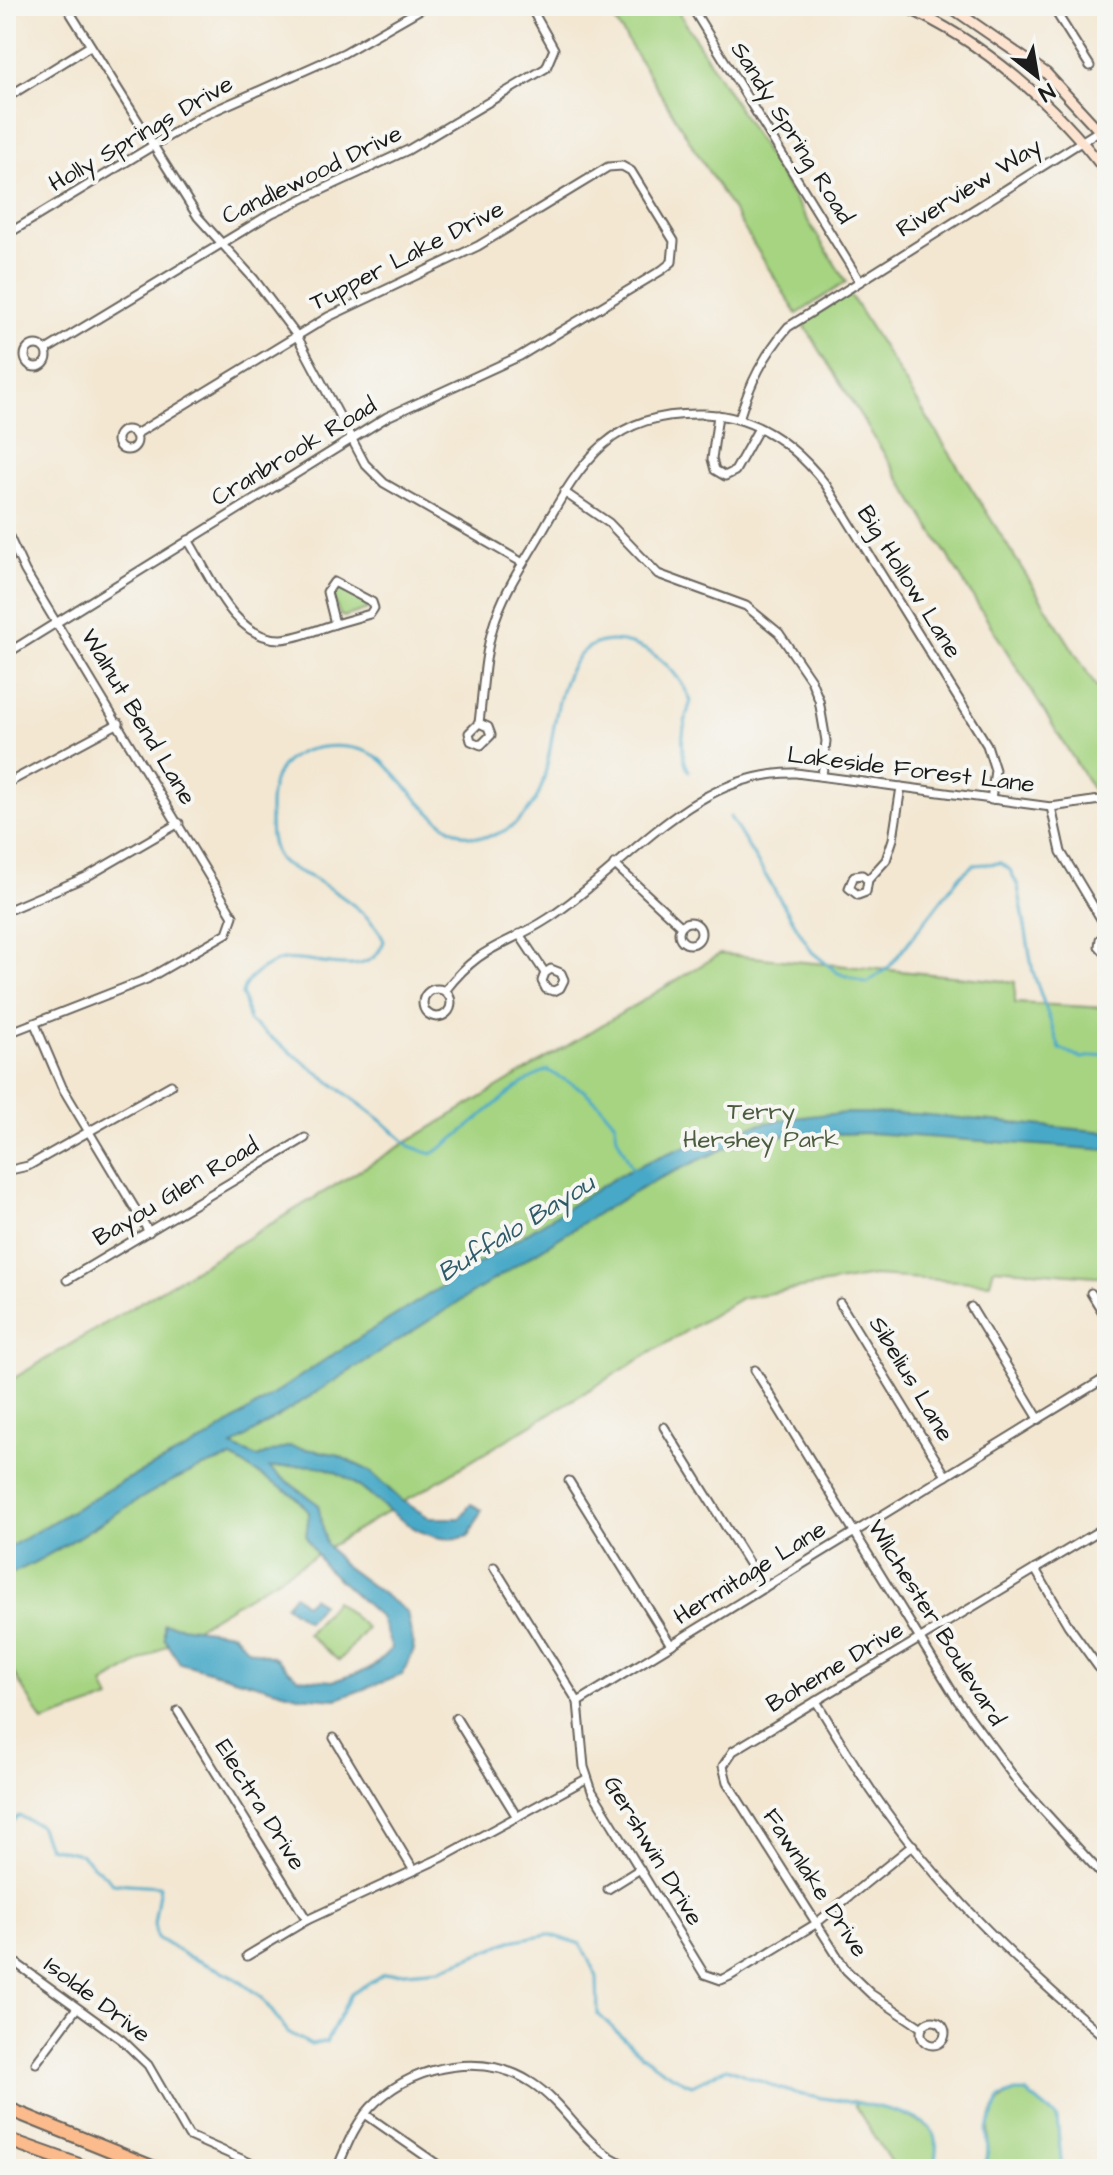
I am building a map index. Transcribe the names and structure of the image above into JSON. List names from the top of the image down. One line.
{"streets":{"street":["Sandy Spring Road","Holly Springs Drive","Candlewood Drive","Riverview Way","Tupper Lake Drive","Cranbrook Road","Big Hollow Lane","Walnut Bend Lane","Lakeside Forest Lane","Bayou Glen Road","Sibelius Lane","Hermitage Lane","Wilchester Boulevard","Boheme Drive","Electra Drive","Gershwin Drive","Fawnlake Drive","Isolde Drive"]},"crossings":[["Sandy Spring Road","Riverview Way"],["Riverview Way","Big Hollow Lane"],["Tupper Lake Drive","Cranbrook Road"],["Cranbrook Road","Walnut Bend Lane"],["Big Hollow Lane","Lakeside Forest Lane"],["Sibelius Lane","Hermitage Lane"],["Hermitage Lane","Wilchester Boulevard"],["Hermitage Lane","Gershwin Drive"],["Wilchester Boulevard","Boheme Drive"],["Boheme Drive","Fawnlake Drive"],["Gershwin Drive","Fawnlake Drive"]],"water":["Buffalo Bayou"],"parks":["Terry Hershey Park"],"north":"bottom right"}
